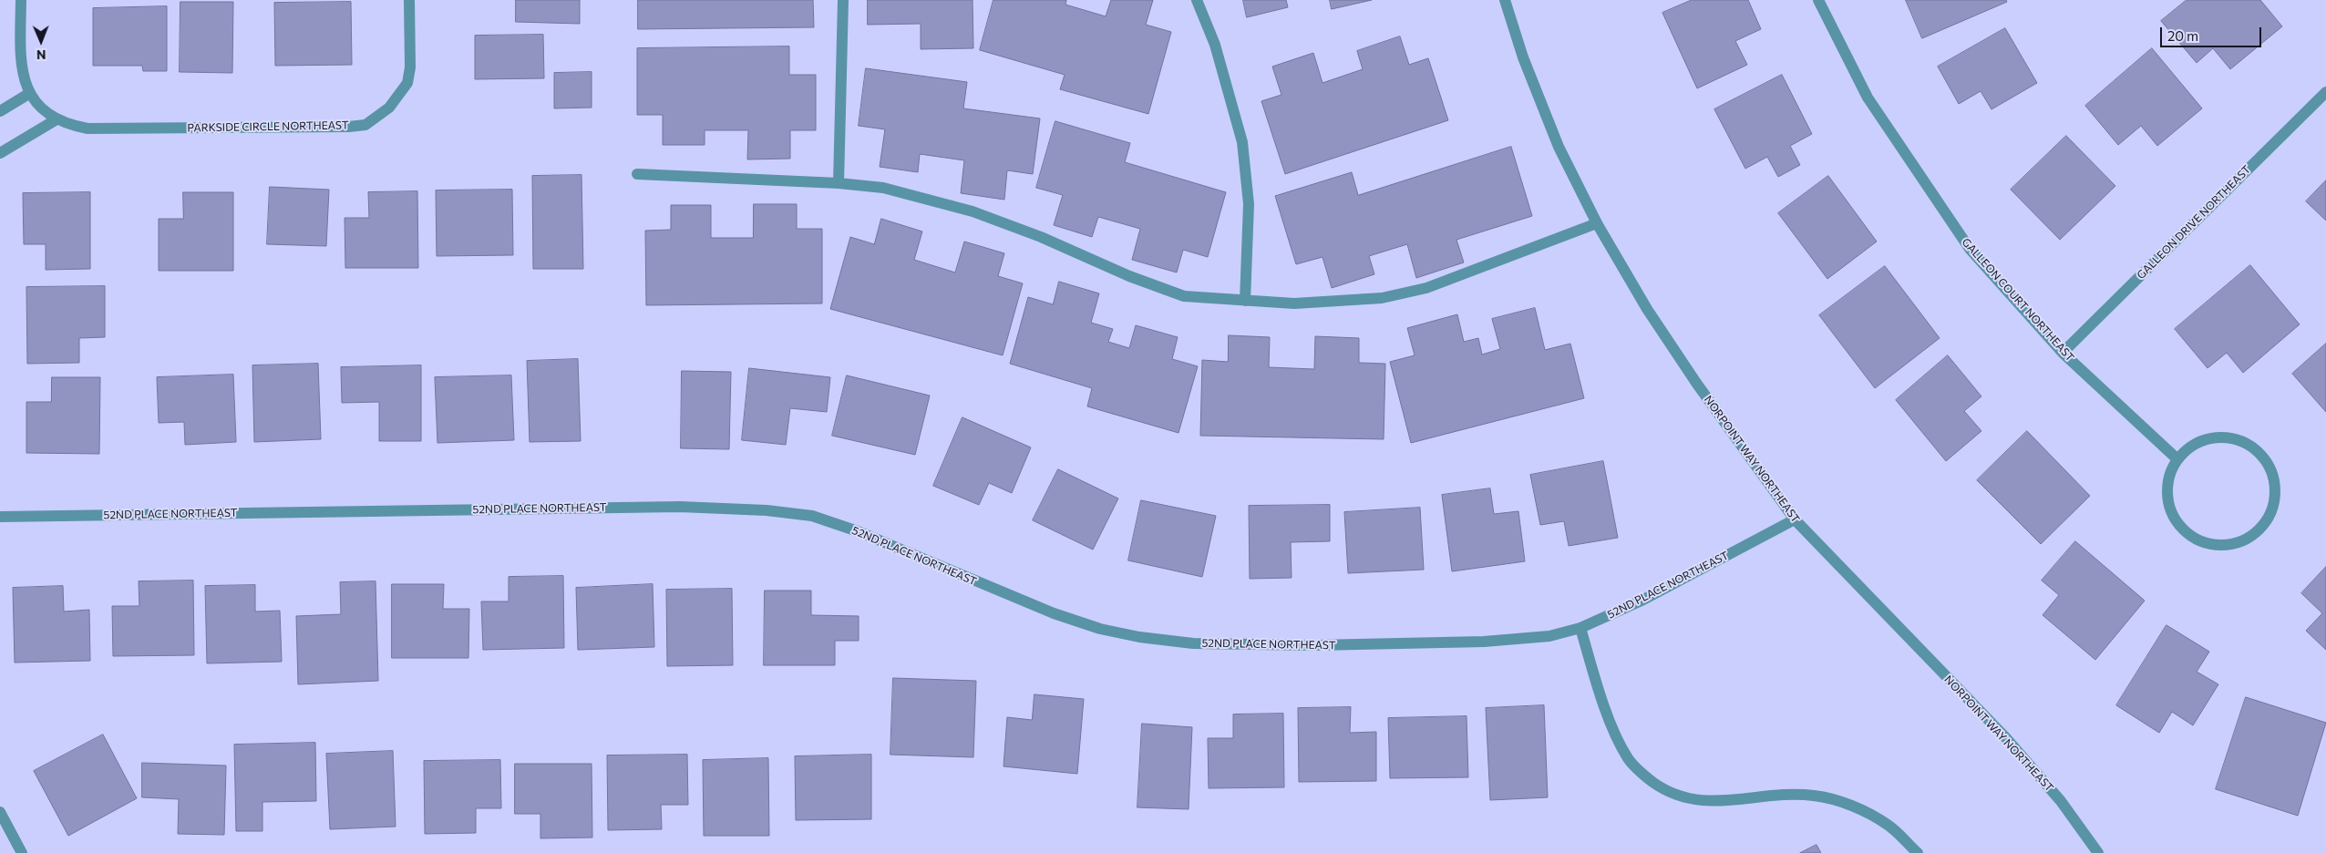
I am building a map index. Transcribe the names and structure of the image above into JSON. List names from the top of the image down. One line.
{"streets":{"street":["PARKSIDE CIRCLE NORTHEAST","GALLEON DRIVE NORTHEAST","GALLEON COURT NORTHEAST","NORPOINT WAY NORTHEAST","52ND PLACE NORTHEAST"]},"crossings":[["GALLEON DRIVE NORTHEAST","GALLEON COURT NORTHEAST"],["NORPOINT WAY NORTHEAST","52ND PLACE NORTHEAST"]],"scale_bar":"20 m","north":"bottom"}
